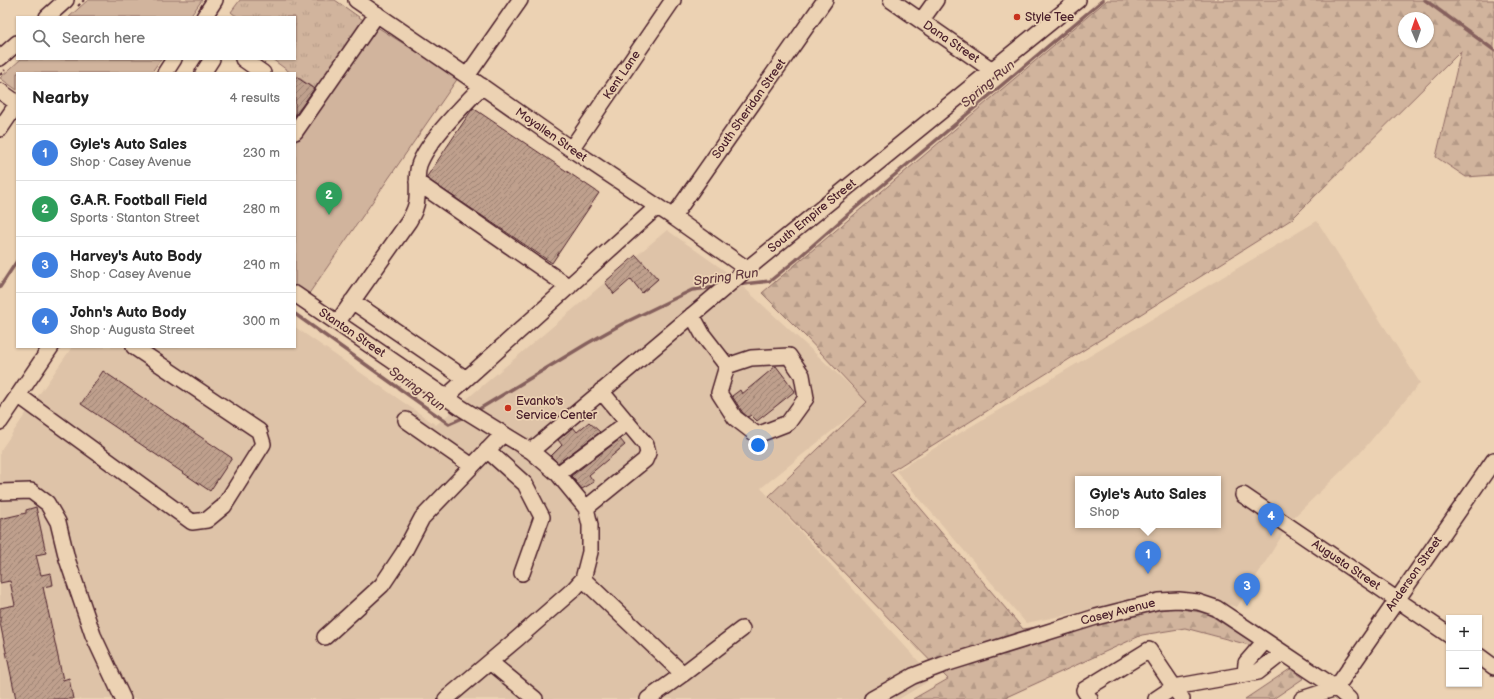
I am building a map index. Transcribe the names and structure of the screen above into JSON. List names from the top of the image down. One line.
{"streets":{"street":["Dana Street","Kent Lane","South Sheridan Street","Moyallen Street","South Empire Street","Stanton Street","Augusta Street","Anderson Street","Casey Avenue"]},"crossings":[["Dana Street","South Empire Street"],["Kent Lane","Moyallen Street"],["South Sheridan Street","Moyallen Street"],["Moyallen Street","South Empire Street"],["South Empire Street","Stanton Street"],["Augusta Street","Anderson Street"],["Anderson Street","Casey Avenue"]],"water":["Spring Run"],"places":["Style Tee","Evanko's Service Center"],"north":"top","page":{"search":"Search here","heading":["Nearby","4 results"],"list":[{"mark":"1","name":"Gyle's Auto Sales","note":"Shop · Casey Avenue","value":"230 m"},{"mark":"2","name":"G.A.R. Football Field","note":"Sports · Stanton Street","value":"280 m"},{"mark":"3","name":"Harvey's Auto Body","note":"Shop · Casey Avenue","value":"290 m"},{"mark":"4","name":"John's Auto Body","note":"Shop · Augusta Street","value":"300 m"}],"pins":["2","4","1","3"],"popup":["Gyle's Auto Sales","Shop"],"map_buttons":["+","−"]}}
